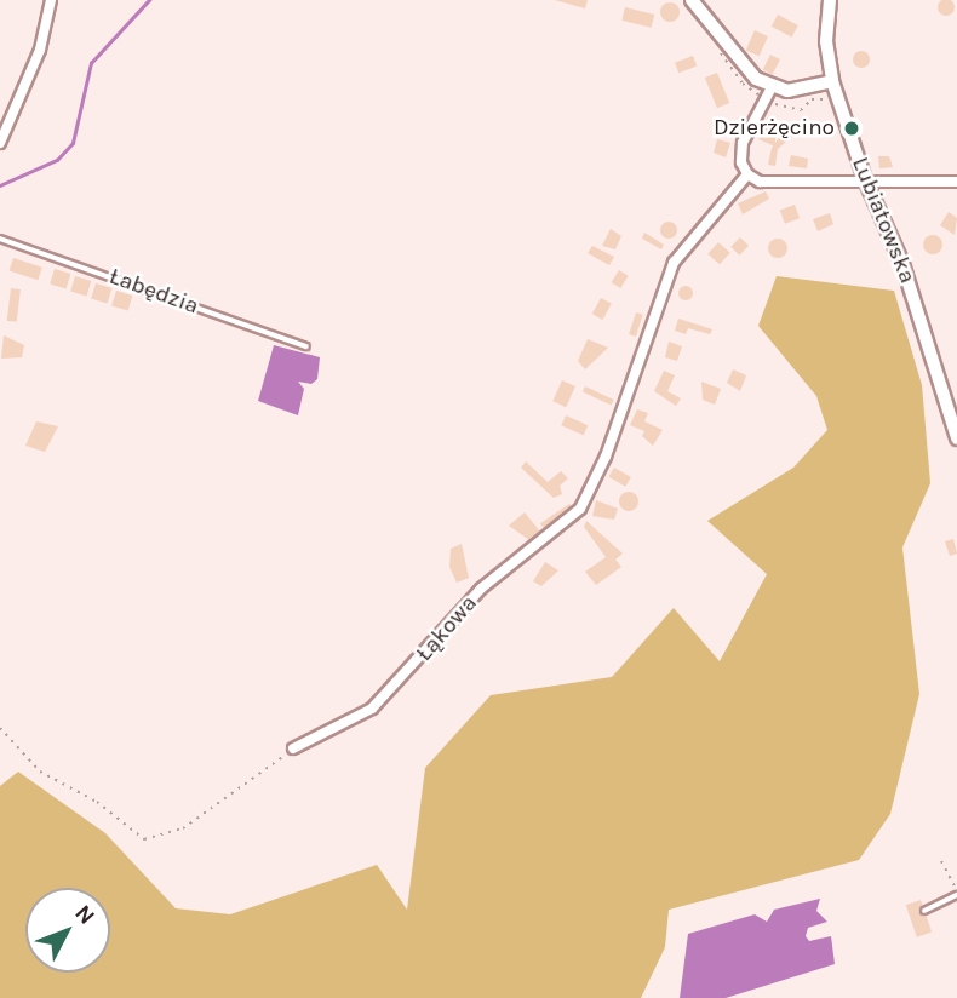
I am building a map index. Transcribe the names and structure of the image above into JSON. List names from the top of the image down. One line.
{"streets":{"street":["Lubiatowska","Łąkowa"],"lane":["Łabędzia"]},"places":["Dzierżęcino"],"north":"top right"}
